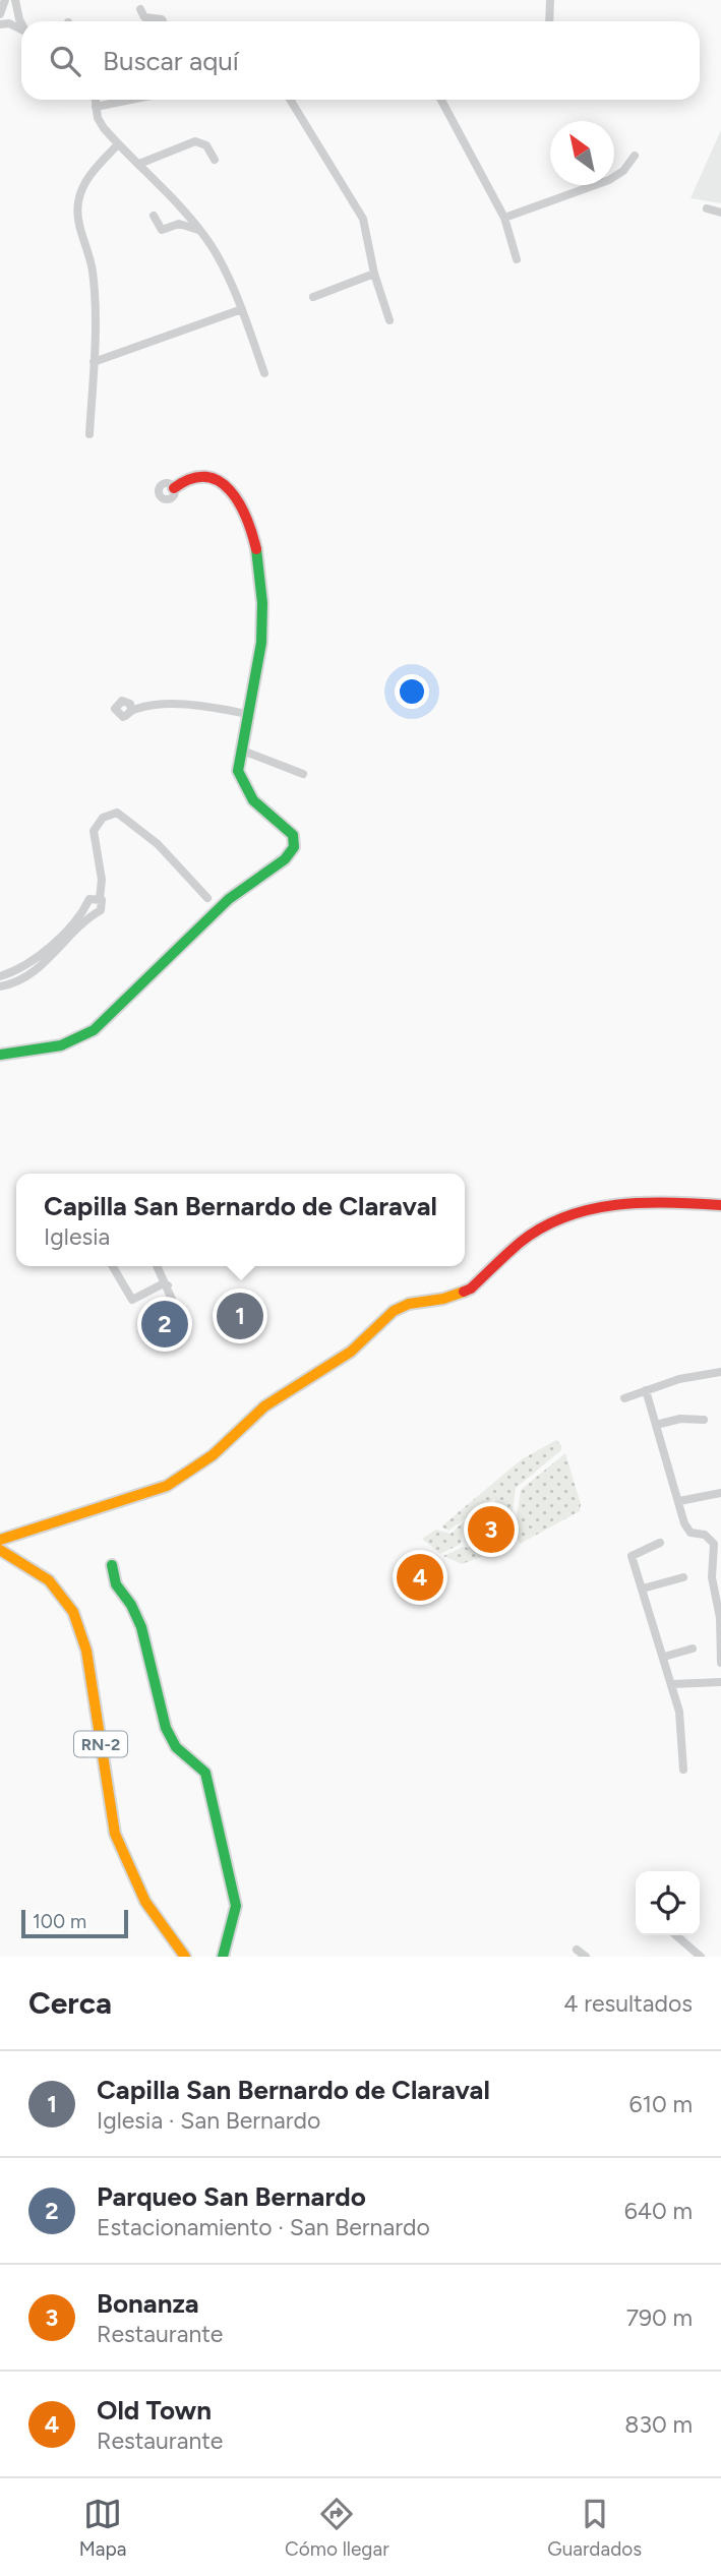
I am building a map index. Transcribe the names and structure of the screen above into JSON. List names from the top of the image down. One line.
{"streets":{"street":["RN-2"]},"scale_bar":"100 m","north":"top left","page":{"search":"Buscar aquí","popup":["Capilla San Bernardo de Claraval","Iglesia"],"pins":["1","2","3","4"],"scale":"100 m","heading":["Cerca","4 resultados"],"list":[{"mark":"1","name":"Capilla San Bernardo de Claraval","note":"Iglesia · San Bernardo","value":"610 m"},{"mark":"2","name":"Parqueo San Bernardo","note":"Estacionamiento · San Bernardo","value":"640 m"},{"mark":"3","name":"Bonanza","note":"Restaurante","value":"790 m"},{"mark":"4","name":"Old Town","note":"Restaurante","value":"830 m"}],"nav":["Mapa","Cómo llegar","Guardados"]}}
